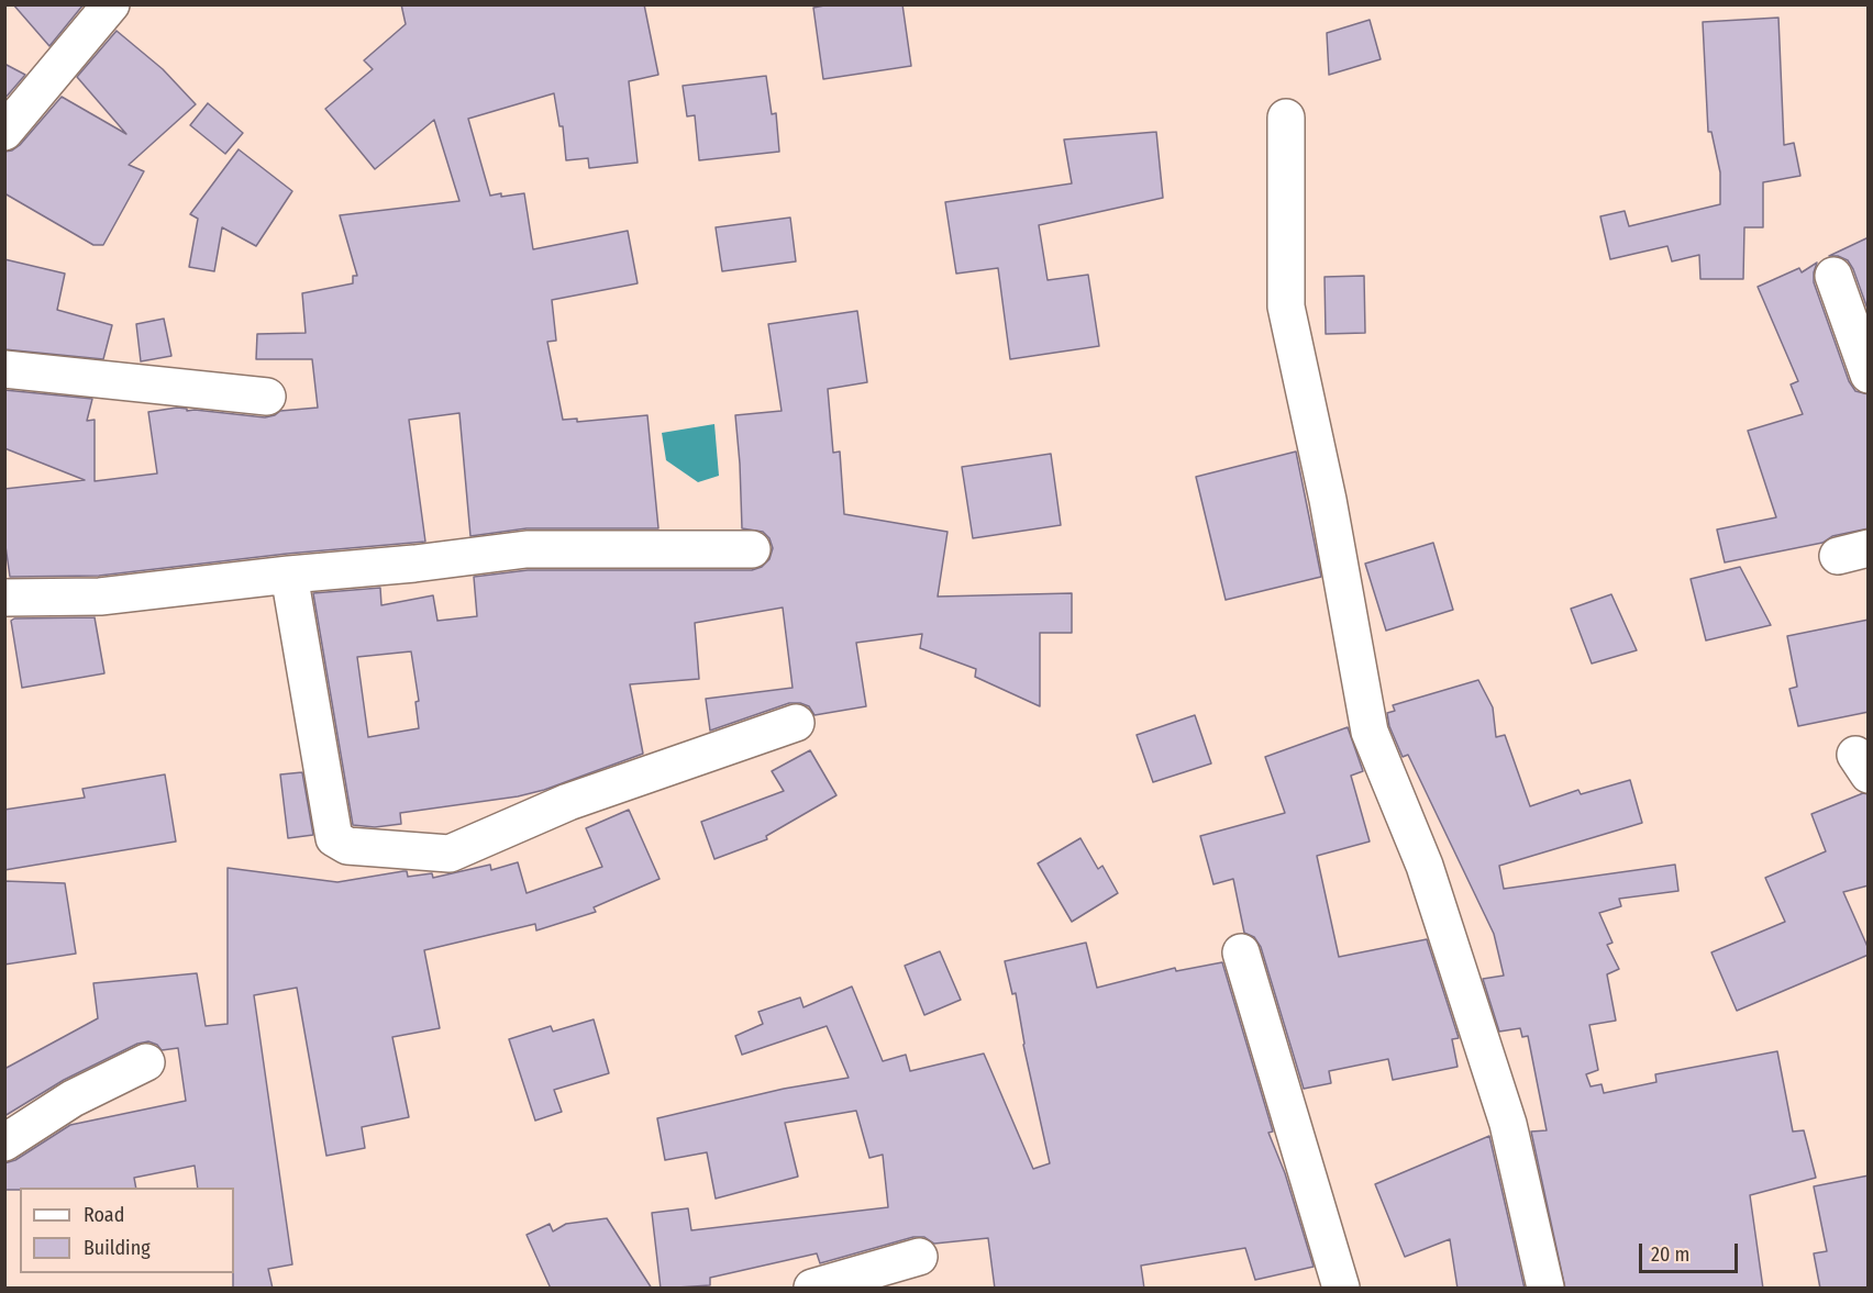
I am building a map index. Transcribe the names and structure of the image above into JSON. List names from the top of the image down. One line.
{"legend":["Road","Building"],"scale_bar":"20 m"}
